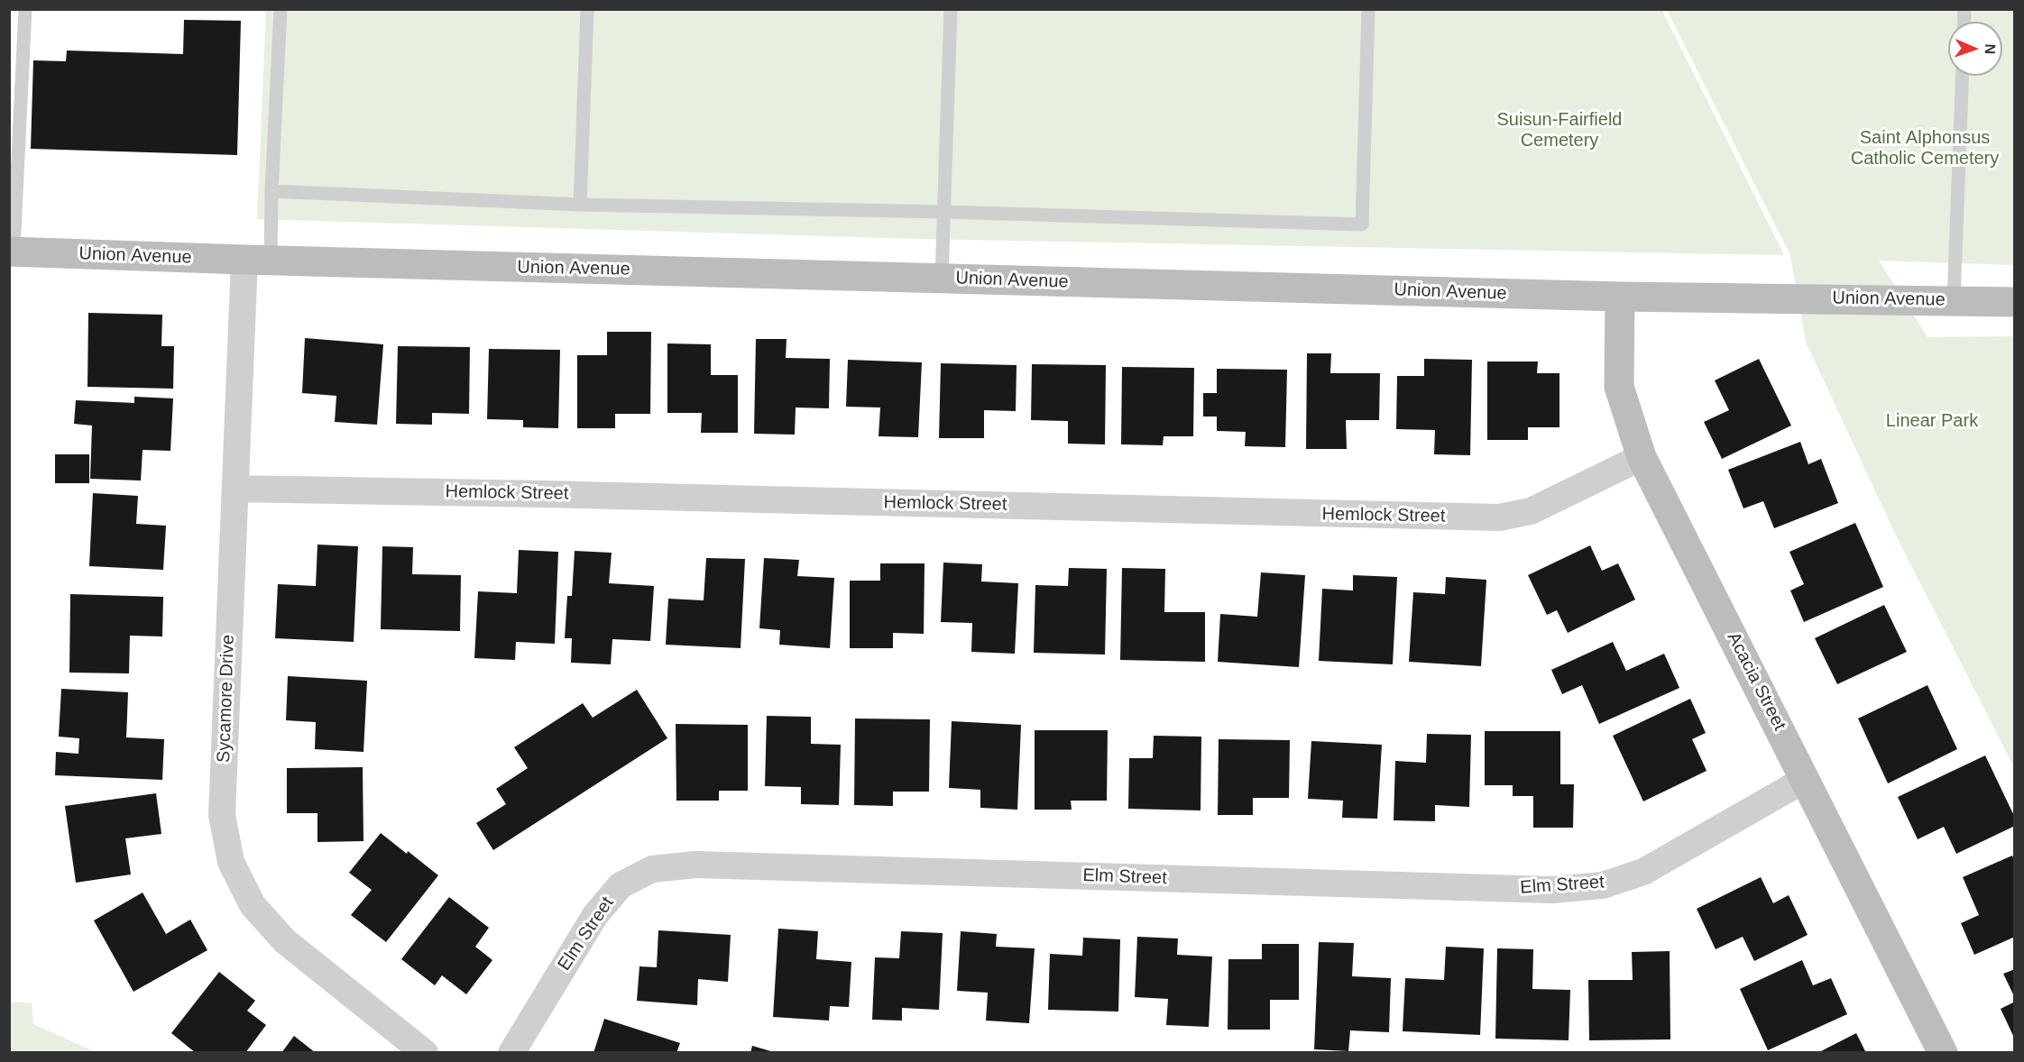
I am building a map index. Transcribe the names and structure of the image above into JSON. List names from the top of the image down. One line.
{"streets":{"street":["Union Avenue","Hemlock Street","Acacia Street","Sycamore Drive","Elm Street"]},"crossings":[["Union Avenue","Acacia Street"],["Union Avenue","Sycamore Drive"],["Hemlock Street","Acacia Street"],["Hemlock Street","Sycamore Drive"],["Acacia Street","Elm Street"]],"parks":["Suisun-Fairfield Cemetery","Saint Alphonsus Catholic Cemetery","Linear Park"],"north":"right"}
